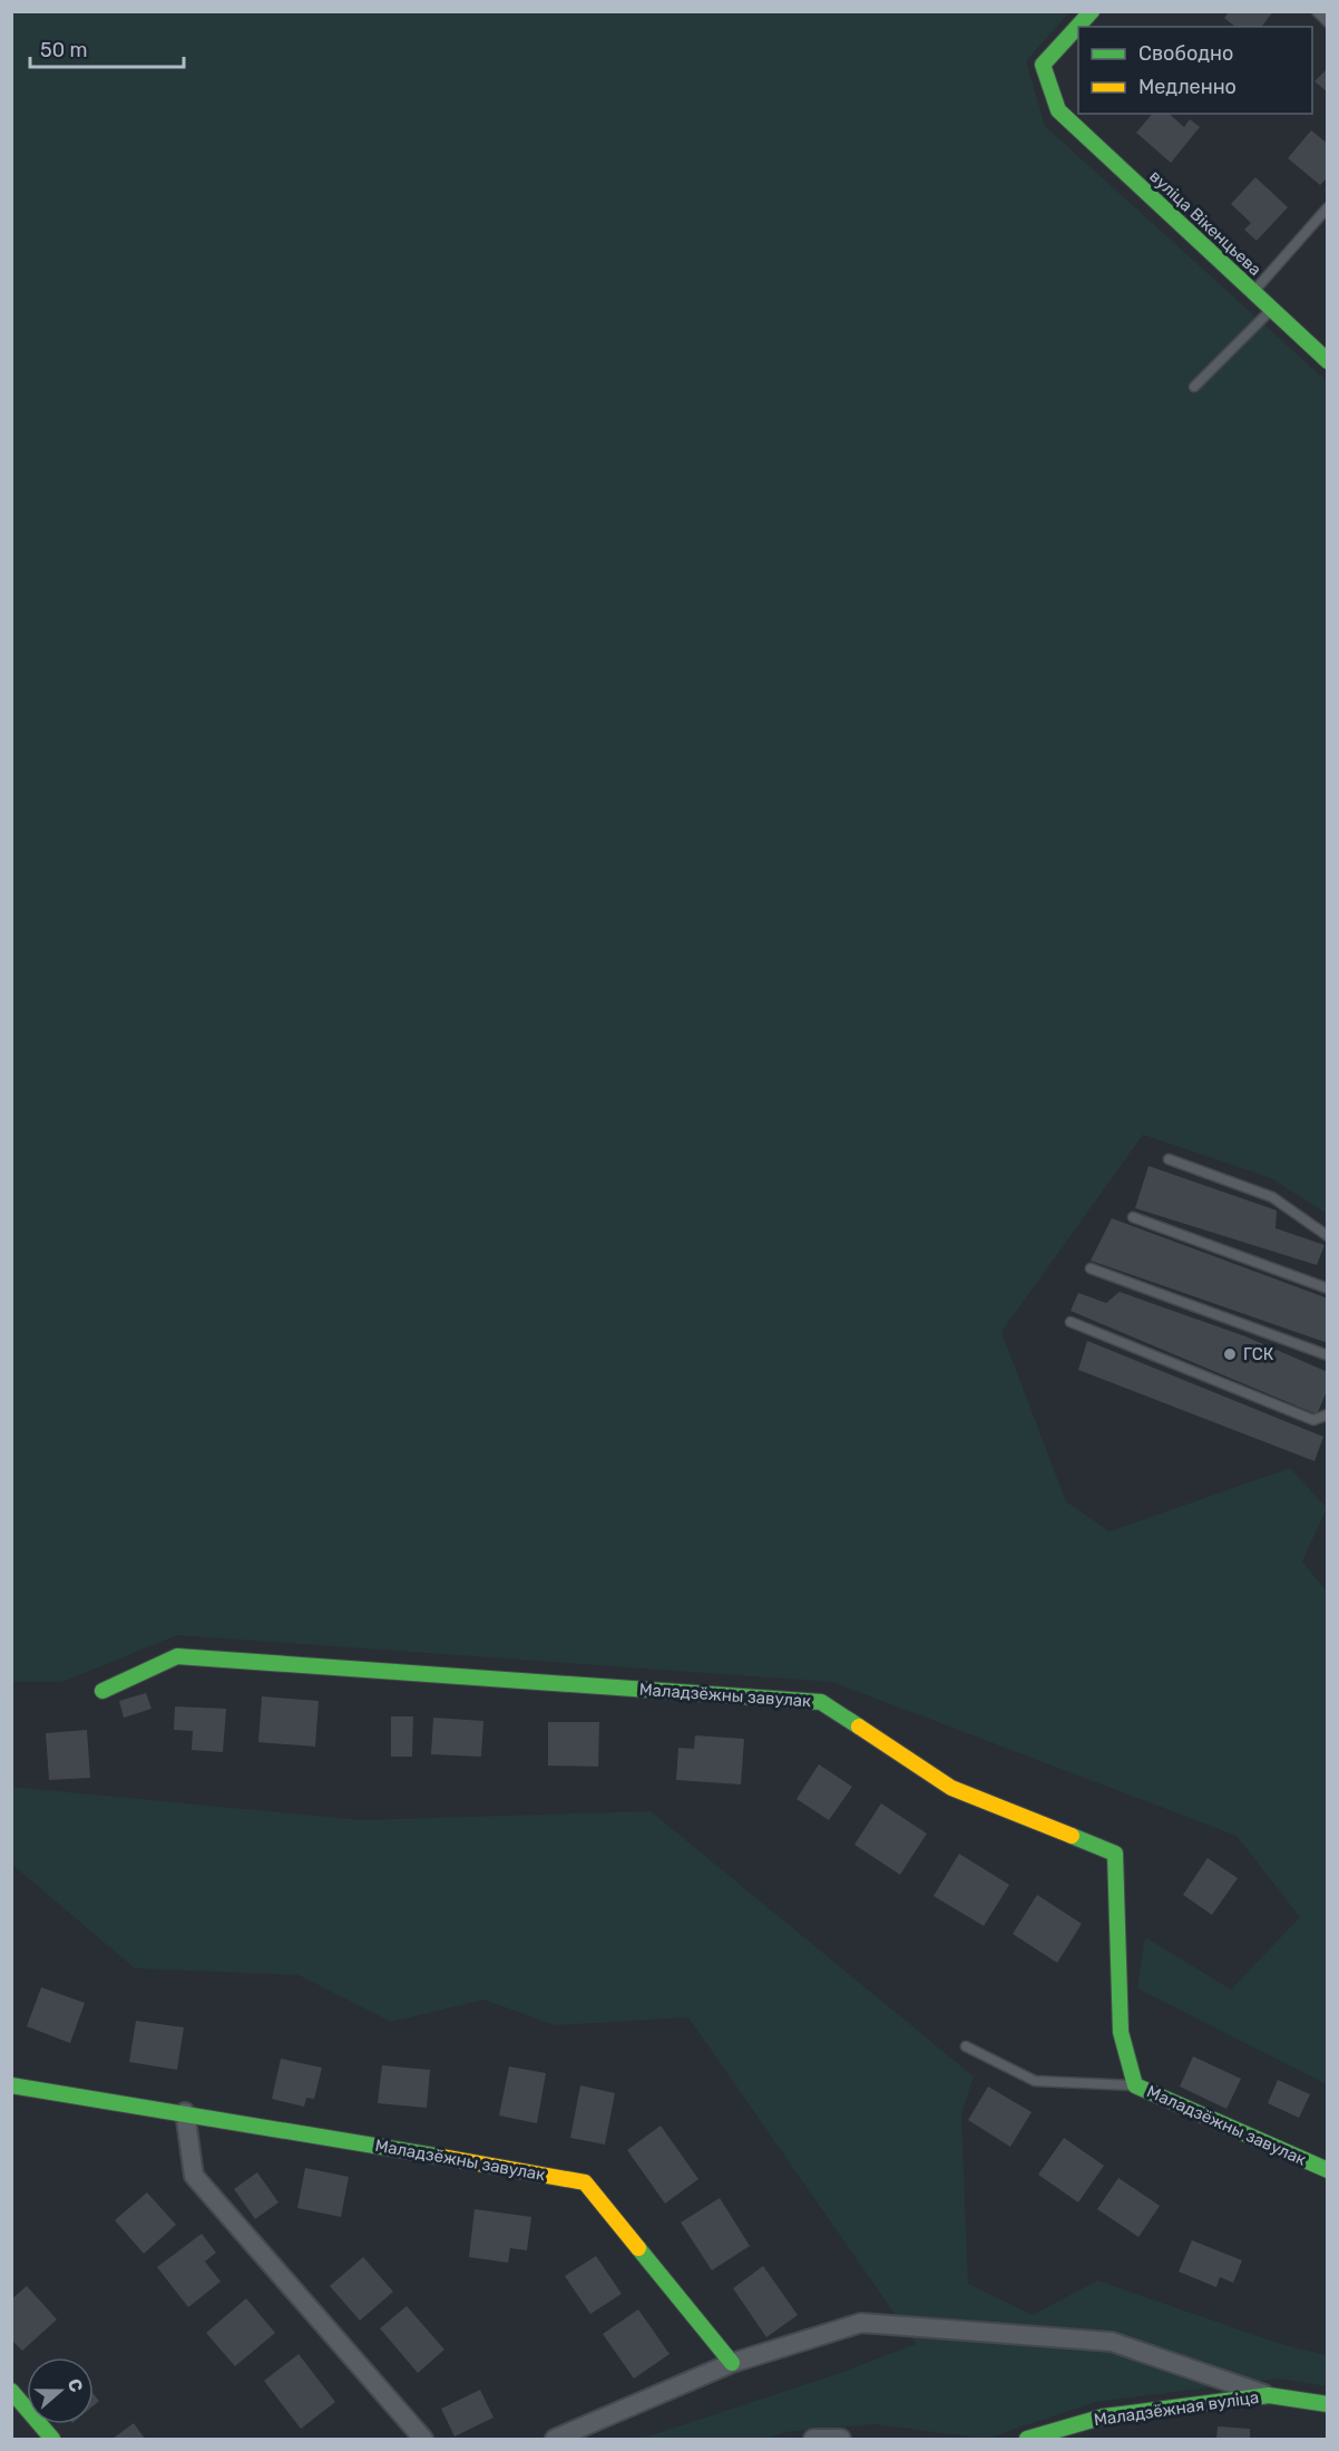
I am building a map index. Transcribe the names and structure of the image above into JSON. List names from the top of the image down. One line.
{"streets":{"street":["вуліца Вікенцьева","Маладзёжны завулак","Маладзёжная вуліца"]},"places":["ГСК"],"legend":["Свободно","Медленно"],"scale_bar":"50 m","north":"right"}
